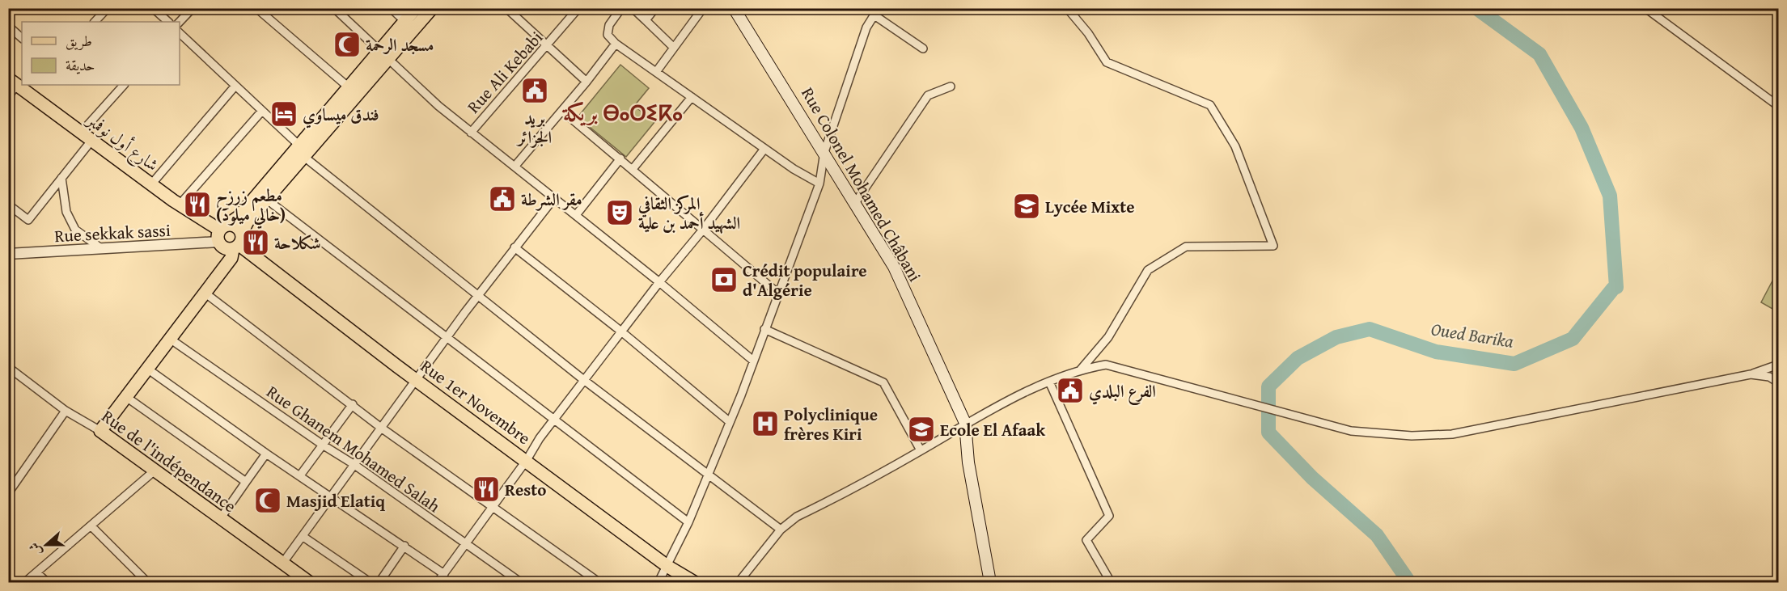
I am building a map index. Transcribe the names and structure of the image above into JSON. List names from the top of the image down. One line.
{"streets":{"main road":["شارع أول نوفمبر","Rue Colonel Mohamed Châbani","Rue 1er Novembre","Rue de l'indépendance"],"street":["Rue Ali Kebabi","Rue sekkak sassi","Rue Ghanem Mohamed Salah"]},"crossings":[["شارع أول نوفمبر","Rue sekkak sassi"]],"districts":["بريكة ⴱⴰⵔⵉⴽⴰ"],"water":["Oued Barika"],"places":{"mosque":["مسجد الرحمة","Masjid Elatiq"],"public building":["بريد الجزائر","مقر الشرطة","الفرع البلدي"],"hotel":["فندق ميساوي"],"restaurant":["مطعم زرزح (خالي ميلود)","شكلاحة","Resto"],"school or university":["Lycée Mixte","Ecole El Afaak"],"theatre":["المركز الثقافي الشهيد أحمد بن علية"],"bank":["Crédit populaire d'Algérie"],"hospital":["Polyclinique frères Kiri"]},"legend":["طريق","حديقة"],"north":"left"}
